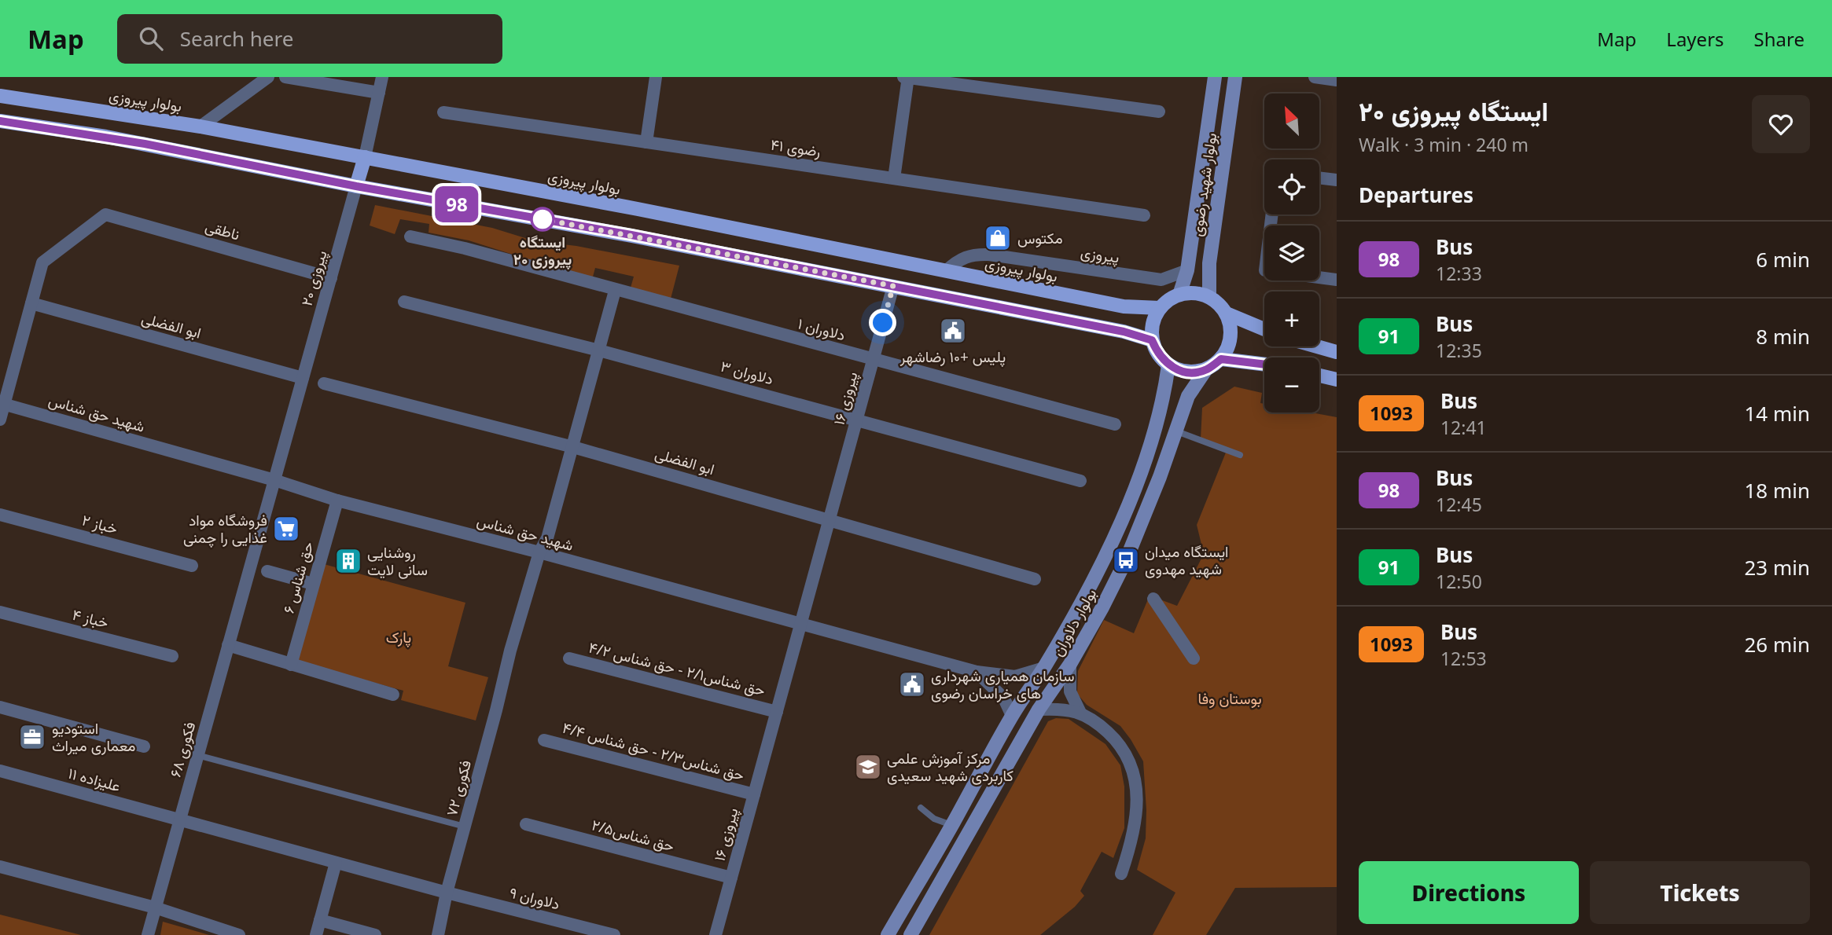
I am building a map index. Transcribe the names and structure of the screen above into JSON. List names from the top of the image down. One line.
{"streets":{"main road":["بولوار پیروزی"],"street":["رضوی ۴۱","بولوار شهید رضوی","ناطقی","پیروزی","پیروزی ۲۰","ابو الفضلی","دلاوران ۱","دلاوران ۳","پیروزی ۱۶","شهید حق شناس","خباز ۲","حق شناس ۶","خباز ۴","بولوار دلاوران","حق شناس۲/۱ - حق شناس ۴/۲","فکوری ۶۸","حق شناس۲/۳ - حق شناس ۴/۴","علیزاده ۱۱","فکوری ۷۲","حق شناس۲/۵","دلاوران ۹"]},"crossings":[["بولوار پیروزی","بولوار شهید رضوی"],["بولوار پیروزی","پیروزی"],["بولوار پیروزی","بولوار دلاوران"],["بولوار شهید رضوی","پیروزی"],["بولوار شهید رضوی","بولوار دلاوران"],["ناطقی","پیروزی ۲۰"],["ناطقی","ابو الفضلی"],["پیروزی ۲۰","ابو الفضلی"],["پیروزی ۲۰","شهید حق شناس"],["پیروزی ۲۰","فکوری ۶۸"],["ابو الفضلی","پیروزی ۱۶"],["ابو الفضلی","فکوری ۷۲"],["دلاوران ۱","پیروزی ۱۶"],["دلاوران ۱","فکوری ۷۲"],["دلاوران ۳","پیروزی ۱۶"],["دلاوران ۳","فکوری ۷۲"],["پیروزی ۱۶","شهید حق شناس"],["پیروزی ۱۶","حق شناس۲/۱ - حق شناس ۴/۲"],["پیروزی ۱۶","حق شناس۲/۳ - حق شناس ۴/۴"],["پیروزی ۱۶","حق شناس۲/۵"],["شهید حق شناس","حق شناس ۶"],["شهید حق شناس","بولوار دلاوران"],["شهید حق شناس","فکوری ۶۸"],["شهید حق شناس","فکوری ۷۲"],["فکوری ۶۸","علیزاده ۱۱"],["علیزاده ۱۱","دلاوران ۹"],["فکوری ۷۲","دلاوران ۹"]],"parks":["پارک","بوستان وفا"],"places":{"other":["ایستگاه پیروزی ۲۰"],"shop":["مکتوس"],"public building":["پلیس +۱۰ رضاشهر","سازمان همیاری شهرداری های خراسان رضوی"],"supermarket":["فروشگاه مواد غذایی را چمنی"],"bus stop":["ایستگاه میدان شهید مهدوی"],"building":["روشنایی سانی لایت"],"office":["استودیو معماری میراث"],"school or university":["مرکز آموزش علمی کاربردی شهید سعیدی"]},"lines":["bus line 98"],"north":"top left","page":{"header":"Map","search":"Search here","nav":["Map","Layers","Share"],"on_map":"98","heading":[["ایستگاه پیروزی ۲۰","Walk · 3 min · 240 m"],"Departures"],"map_buttons":["+","−"],"list":[{"mark":"98","name":"Bus","note":"12:33","value":"6 min"},{"mark":"91","name":"Bus","note":"12:35","value":"8 min"},{"mark":"1093","name":"Bus","note":"12:41","value":"14 min"},{"mark":"98","name":"Bus","note":"12:45","value":"18 min"},{"mark":"91","name":"Bus","note":"12:50","value":"23 min"},{"mark":"1093","name":"Bus","note":"12:53","value":"26 min"}],"buttons":["Directions","Tickets"]}}
